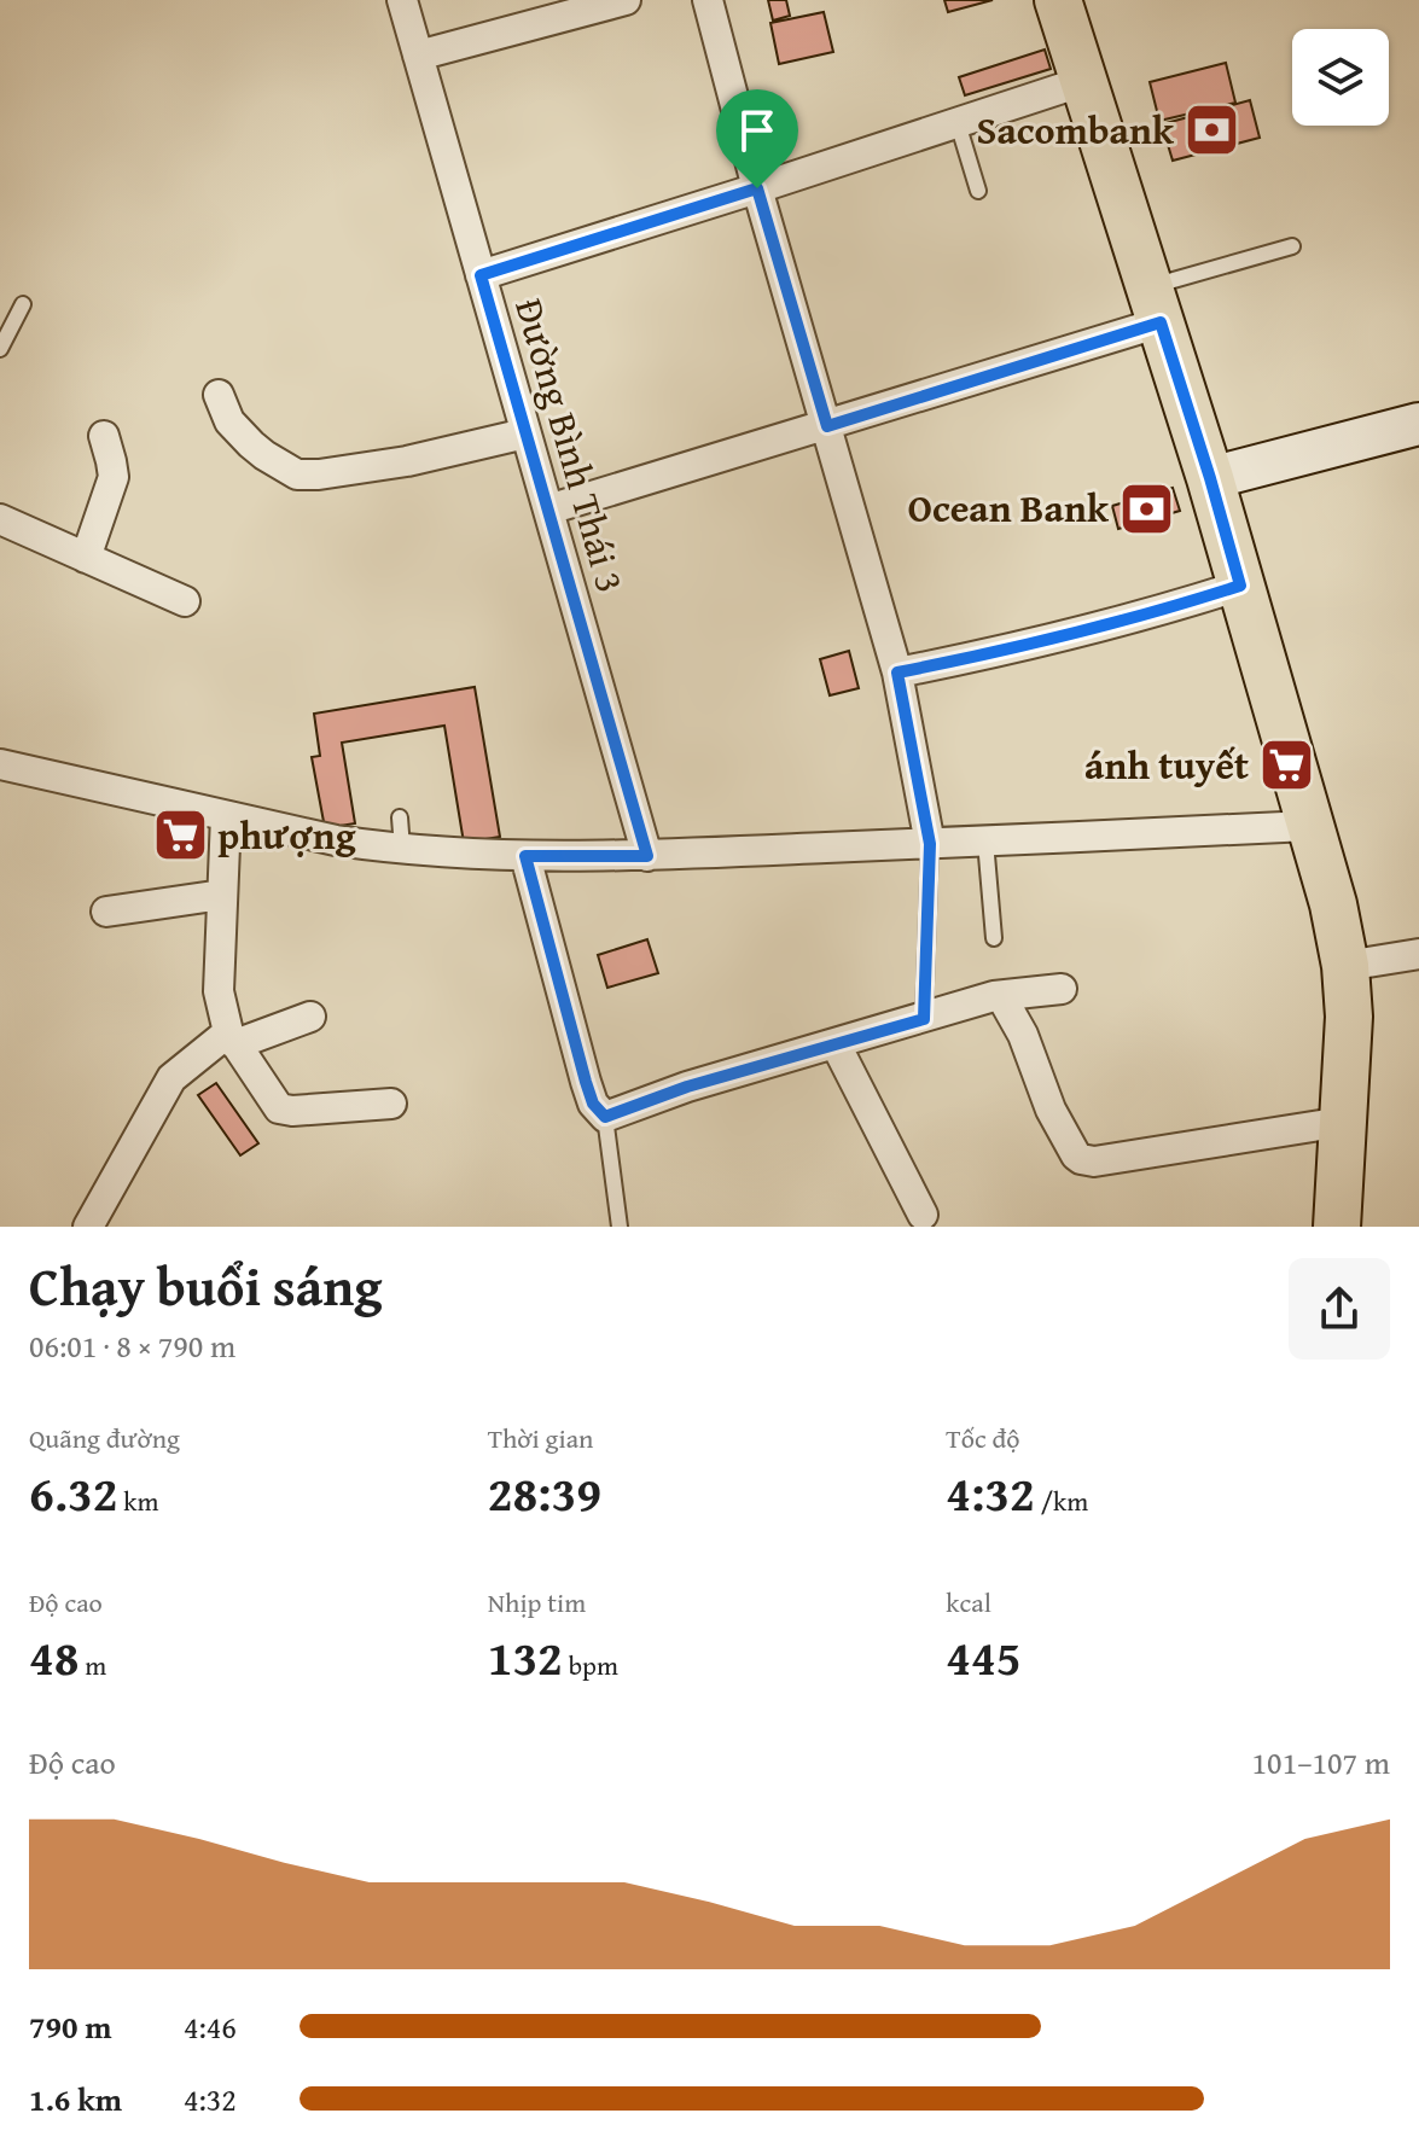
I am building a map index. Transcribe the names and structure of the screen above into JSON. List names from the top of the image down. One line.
{"streets":{"street":["Đường Bình Thái 3"]},"places":{"bank":["Sacombank","Ocean Bank"],"supermarket":["ánh tuyết","phượng"]},"page":{"heading":["Chạy buổi sáng","06:01 · 8 × 790 m"],"stats":[["Quãng đường","6.32 km"],["Thời gian","28:39"],["Tốc độ","4:32 /km"],["Độ cao","48 m"],["Nhịp tim","132 bpm"],["kcal","445"]],"chart":["Độ cao","101–107 m"],"list":[{"name":"790 m","note":"4:46"},{"name":"1.6 km","note":"4:32"}]}}
